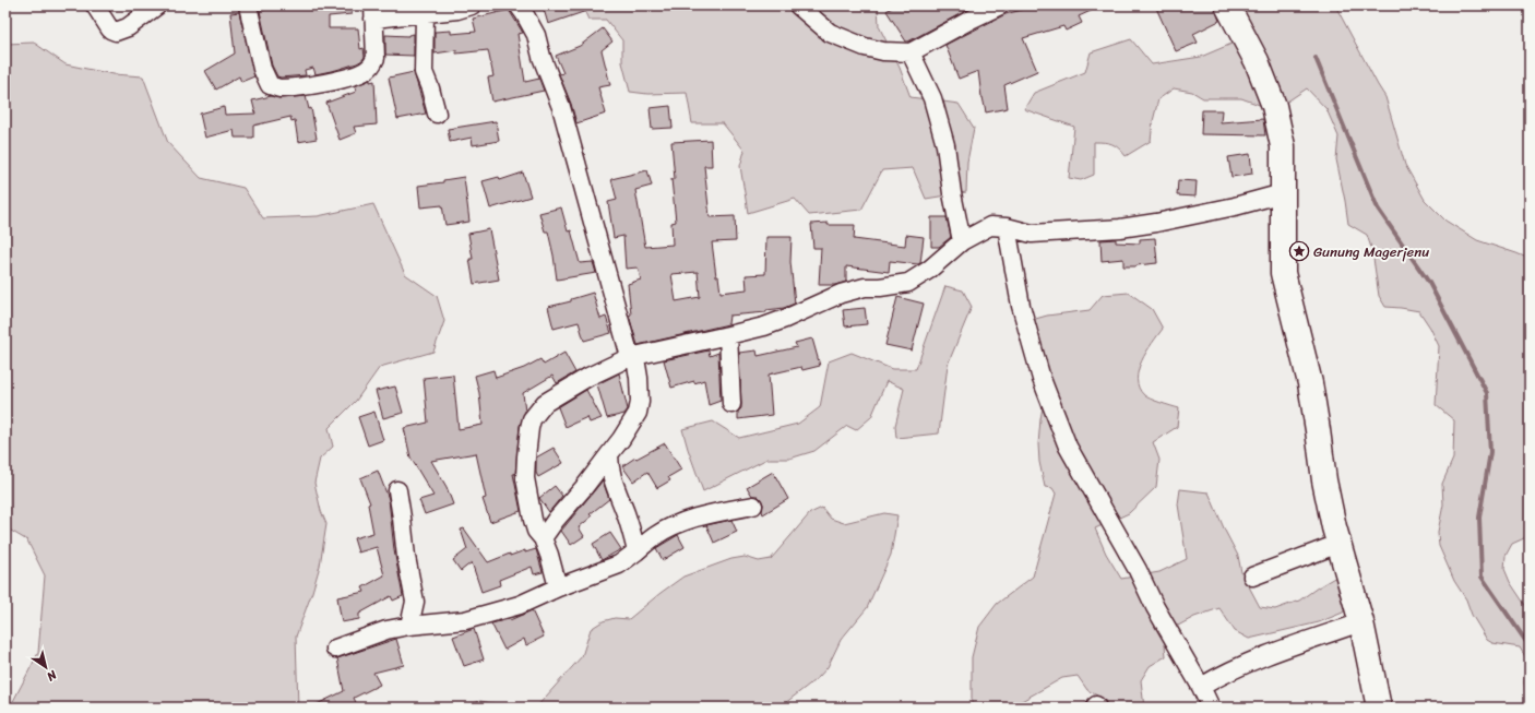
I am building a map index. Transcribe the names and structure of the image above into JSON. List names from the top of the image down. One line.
{"places":{"place":["Gunung Magerjenu"]},"north":"bottom right"}
